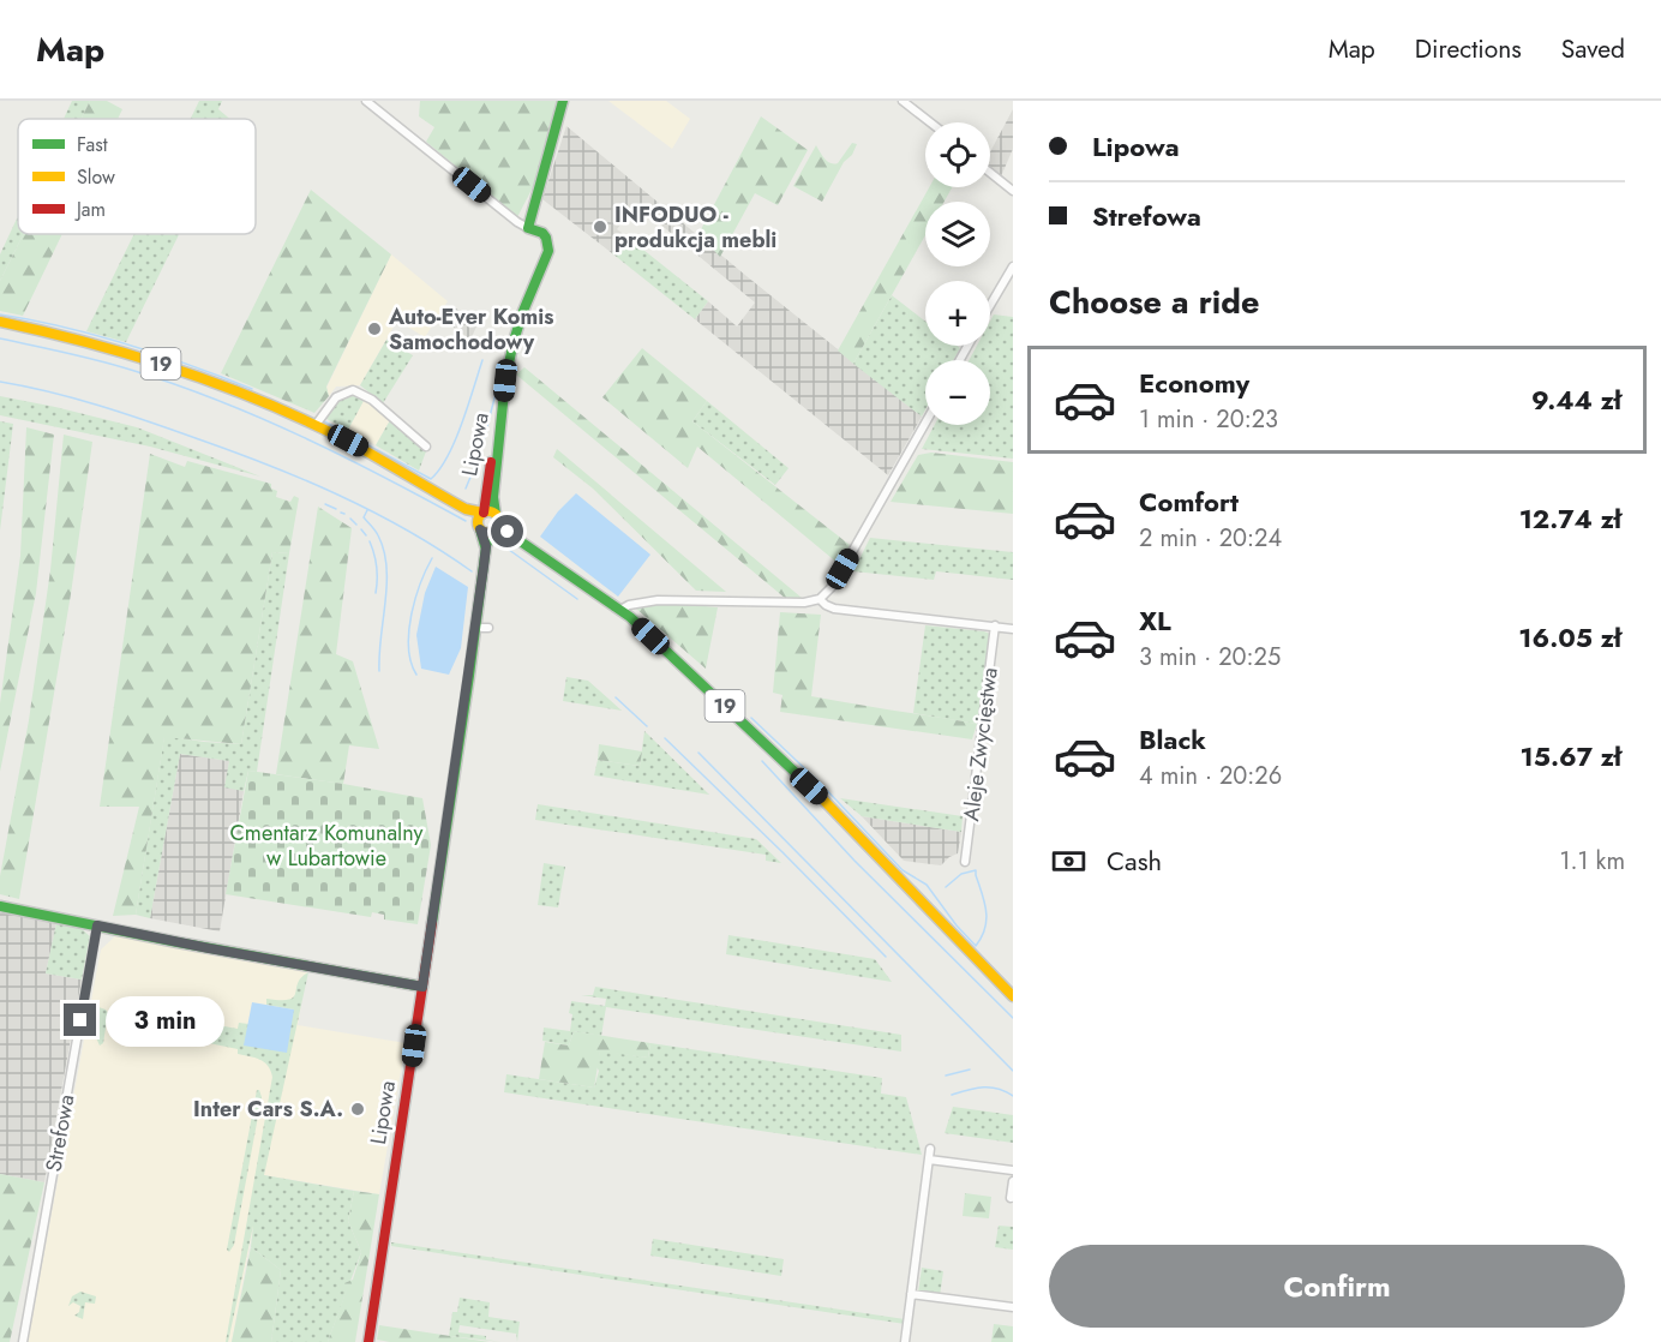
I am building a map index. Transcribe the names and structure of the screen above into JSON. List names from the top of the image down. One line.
{"streets":{"main road":["19","Lipowa"],"street":["Aleje Zwycięstwa","Strefowa"]},"crossings":[["19","Lipowa"]],"parks":["Cmentarz Komunalny w Lubartowie"],"places":["INFODUO - produkcja mebli","Auto-Ever Komis Samochodowy","Inter Cars S.A."],"legend":["Fast","Slow","Jam"],"page":{"header":"Map","nav":["Map","Directions","Saved"],"banner":["Lipowa","Strefowa"],"map_buttons":["+","−"],"heading":"Choose a ride","list":[{"name":"Economy","note":"1 min · 20:23","value":"9.44 zł"},{"name":"Comfort","note":"2 min · 20:24","value":"12.74 zł"},{"name":"XL","note":"3 min · 20:25","value":"16.05 zł"},{"name":"Black","note":"4 min · 20:26","value":"15.67 zł"}],"pay":["Cash","1.1 km"],"bubble":"3 min","buttons":"Confirm"}}
